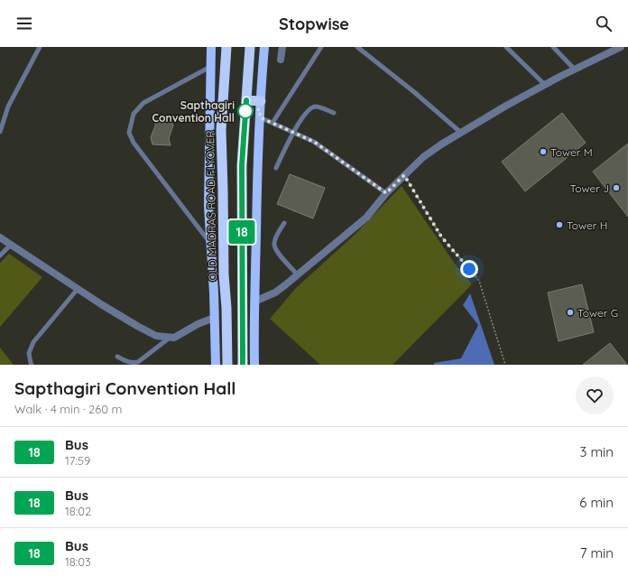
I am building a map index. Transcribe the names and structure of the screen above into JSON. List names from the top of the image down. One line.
{"streets":{"highway":["OLD MADRAS ROAD FLYOVER"]},"places":["Sapthagiri Convention Hall","Tower M","Tower J","Tower H","Tower G"],"lines":["bus line 18"],"page":{"header":"Stopwise","on_map":"18","heading":["Sapthagiri Convention Hall","Walk · 4 min · 260 m"],"list":[{"mark":"18","name":"Bus","note":"17:59","value":"3 min"},{"mark":"18","name":"Bus","note":"18:02","value":"6 min"},{"mark":"18","name":"Bus","note":"18:03","value":"7 min"}]}}
